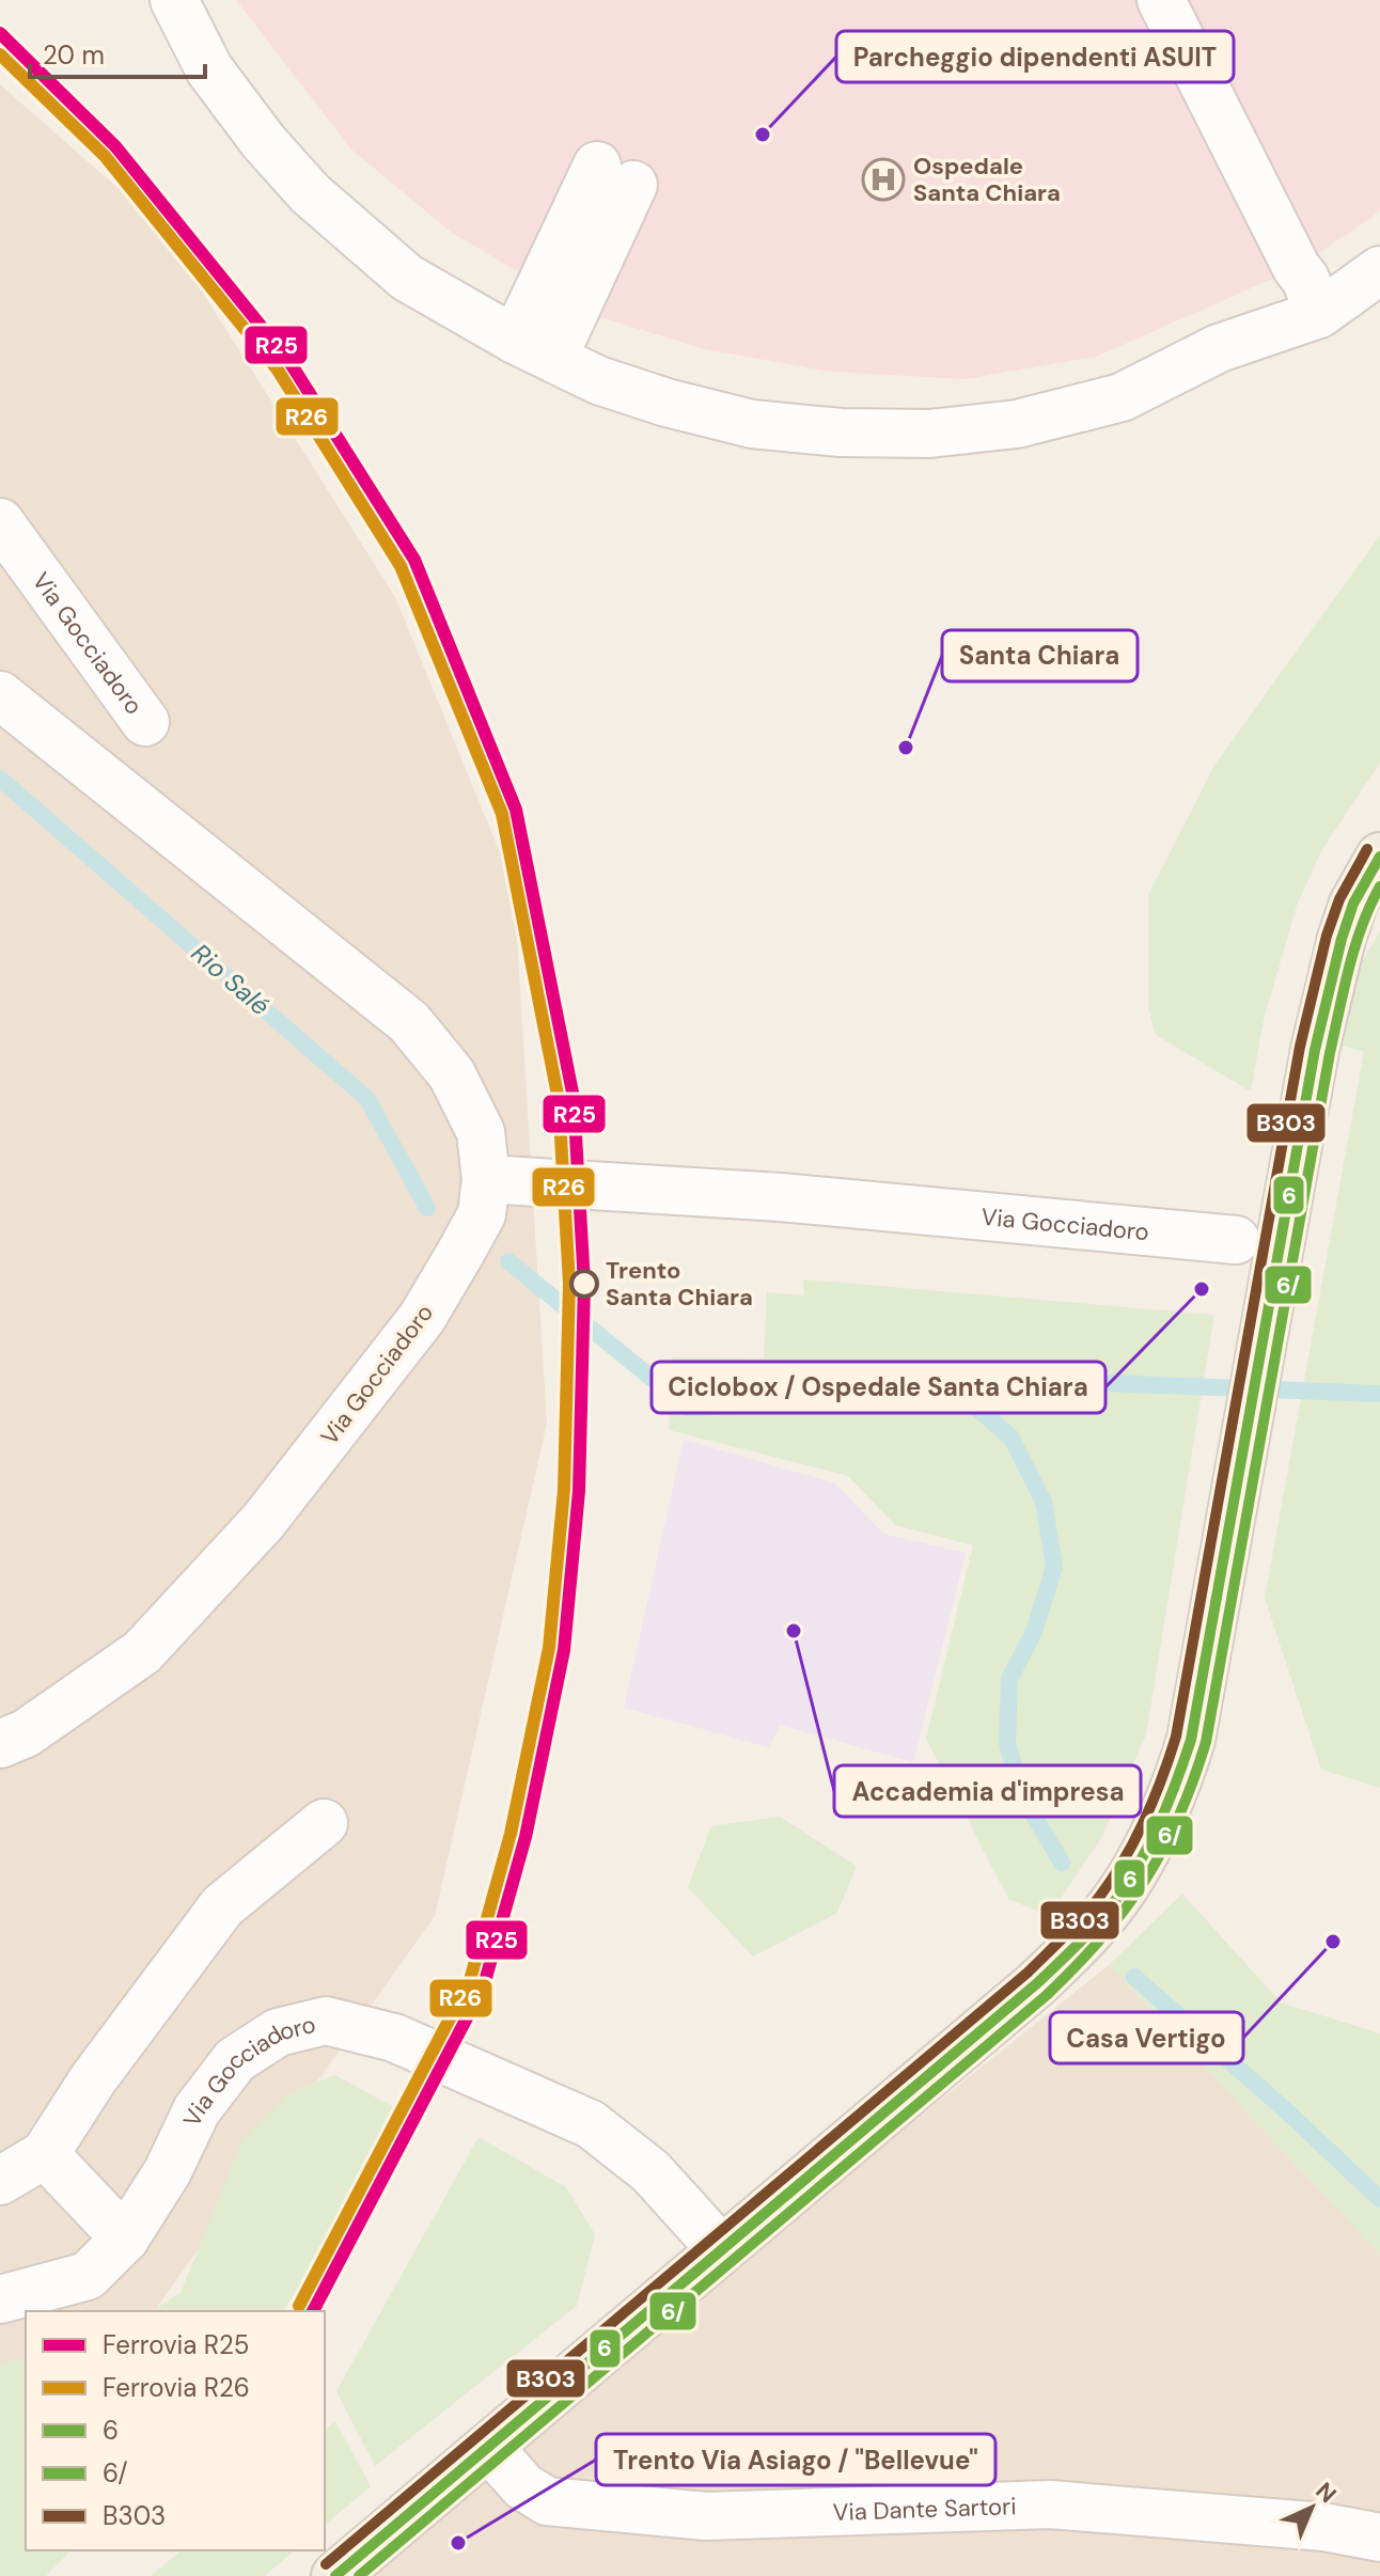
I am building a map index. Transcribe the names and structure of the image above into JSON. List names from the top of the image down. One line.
{"streets":{"street":["Via Gocciadoro","Via Dante Sartori"]},"water":["Rio Salé"],"places":{"other":["Parcheggio dipendenti ASUIT","Santa Chiara","Trento Santa Chiara","Ciclobox / Ospedale Santa Chiara","Accademia d'impresa","Casa Vertigo","Trento Via Asiago / \"Bellevue\""],"hospital":["Ospedale Santa Chiara"]},"lines":["rail line R25","rail line R26","transit line B303","transit line 6","transit line 6/"],"legend":["Ferrovia R25","Ferrovia R26","6","6/","B303"],"scale_bar":"20 m","north":"top right"}
